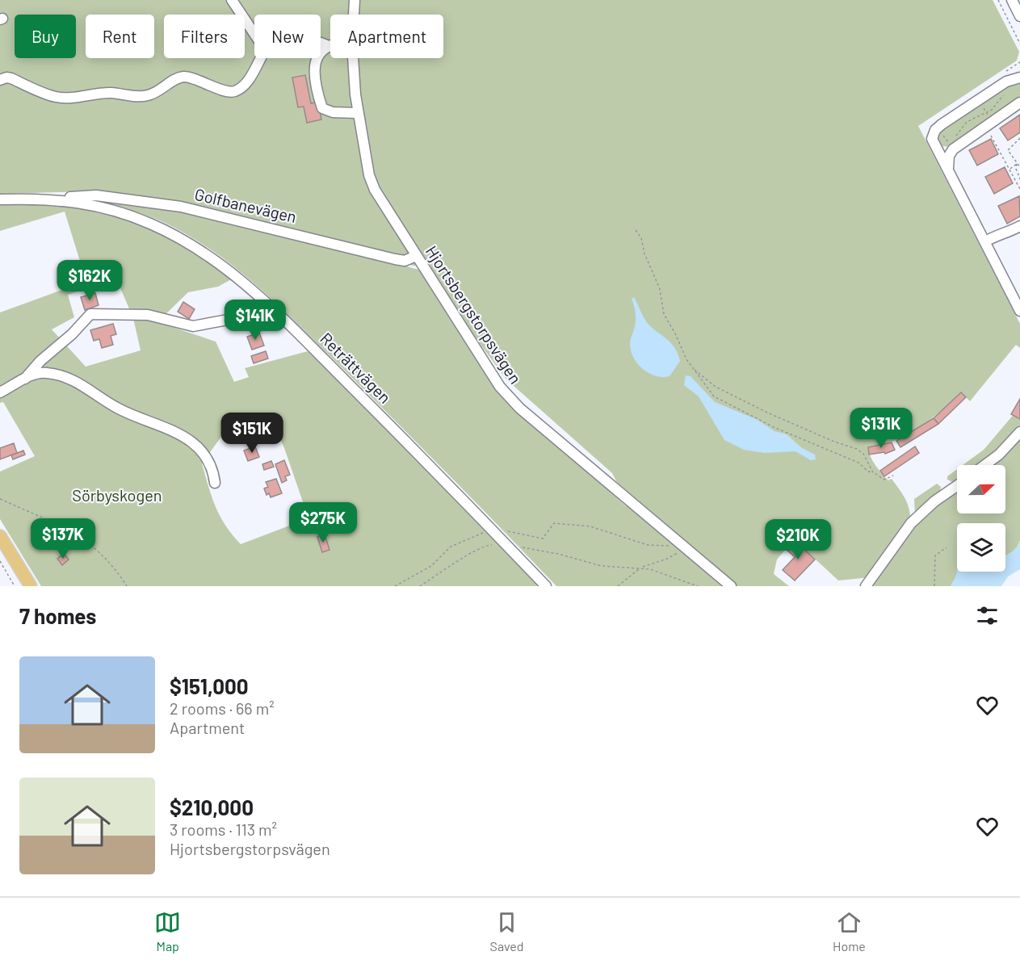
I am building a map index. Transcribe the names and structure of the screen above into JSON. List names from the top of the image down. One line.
{"streets":{"street":["Golfbanevägen","Hjortsbergstorpsvägen","Reträttvägen"]},"crossings":[["Golfbanevägen","Hjortsbergstorpsvägen"],["Golfbanevägen","Reträttvägen"]],"parks":["Sörbyskogen"],"north":"right","page":{"chip":["Buy","Rent","Filters","New","Apartment"],"price":["$162K","$141K","$131K","$151K","$275K","$137K","$210K"],"heading":"7 homes","list":[{"name":"$151,000","note":"2 rooms · 66 m² · Apartment"},{"name":"$210,000","note":"3 rooms · 113 m² · Hjortsbergstorpsvägen"}],"tabs":["Map","Saved","Home"]}}
